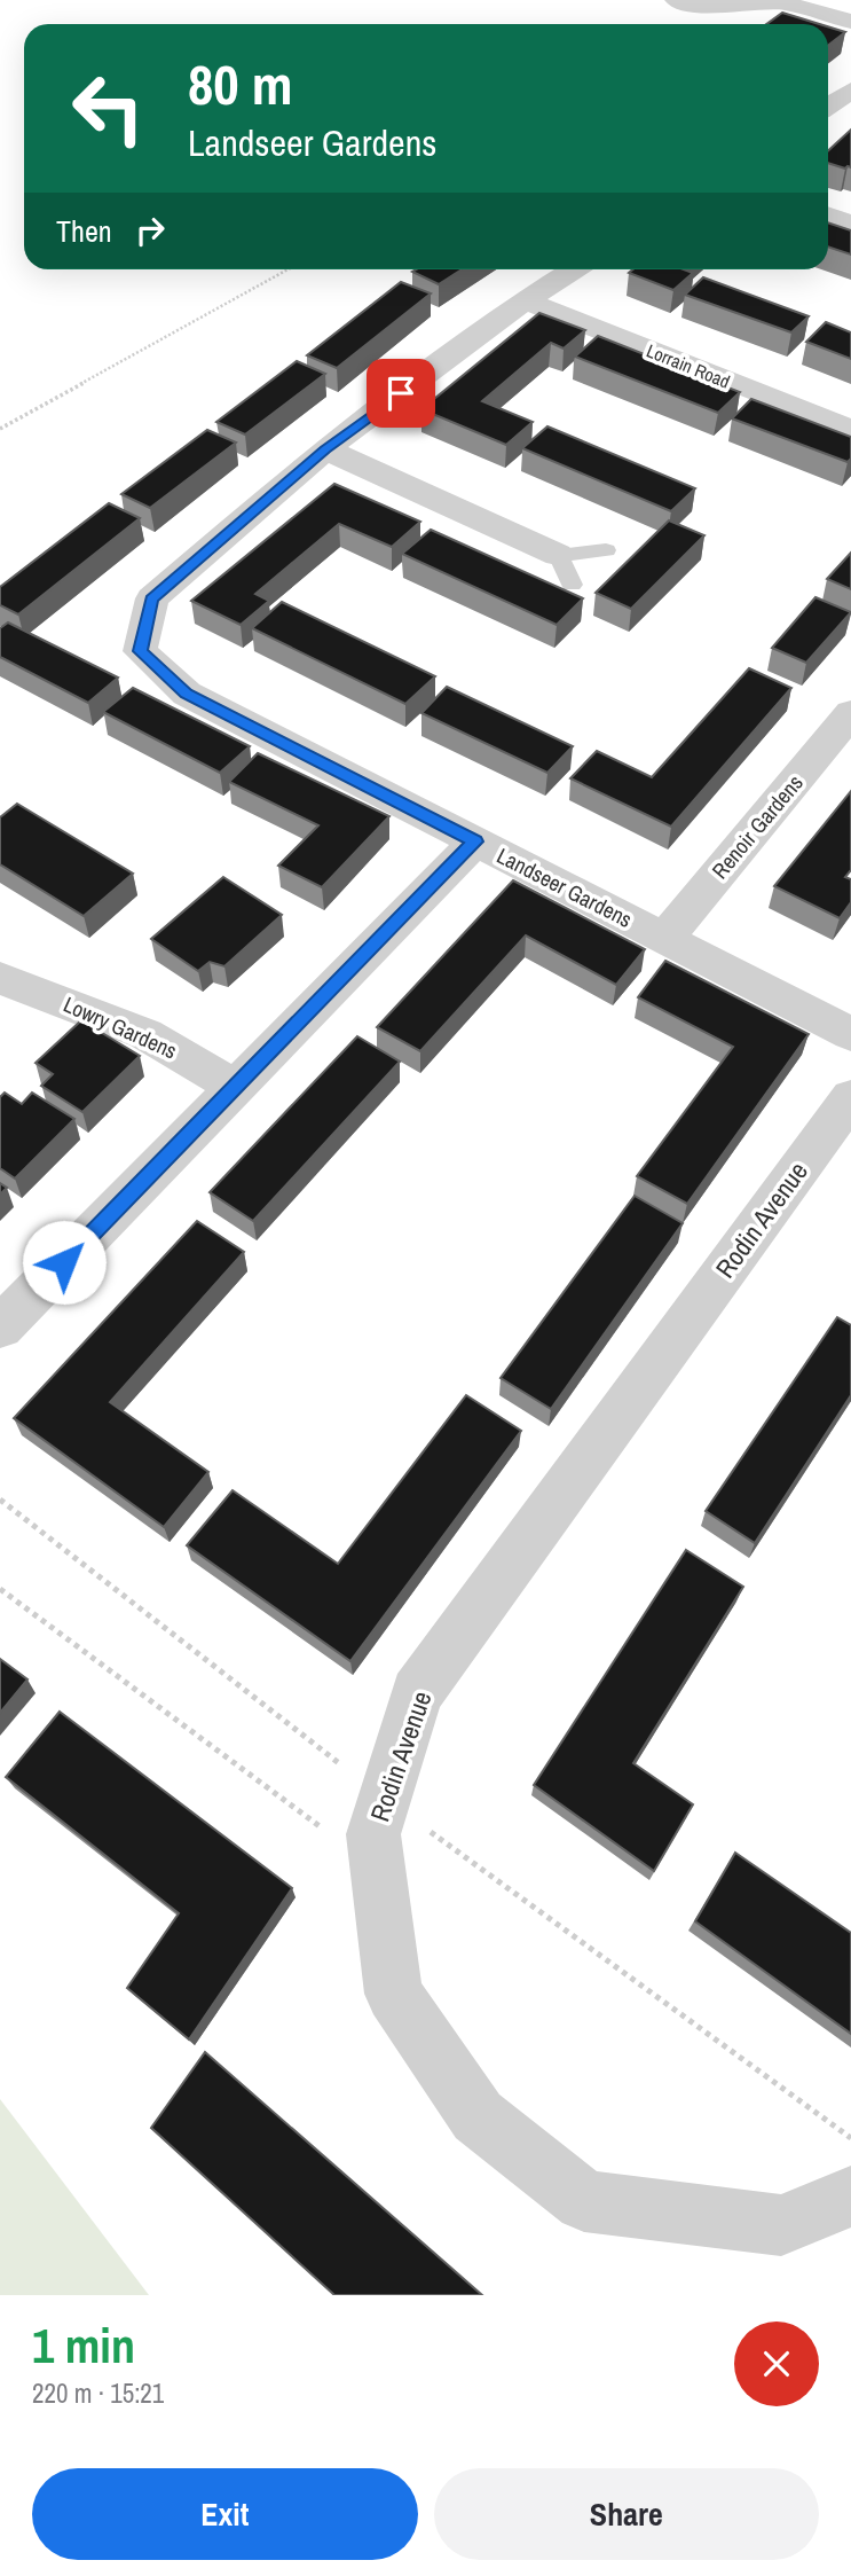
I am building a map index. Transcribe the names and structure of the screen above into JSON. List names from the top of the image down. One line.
{"streets":{"street":["Lorrain Road","Renoir Gardens","Landseer Gardens","Lowry Gardens","Rodin Avenue"]},"crossings":[["Lorrain Road","Landseer Gardens"],["Renoir Gardens","Landseer Gardens"]],"page":{"turn":["80 m","Landseer Gardens"],"then":"Then","heading":["1 min","220 m · 15:21"],"buttons":["Exit","Share"]}}
